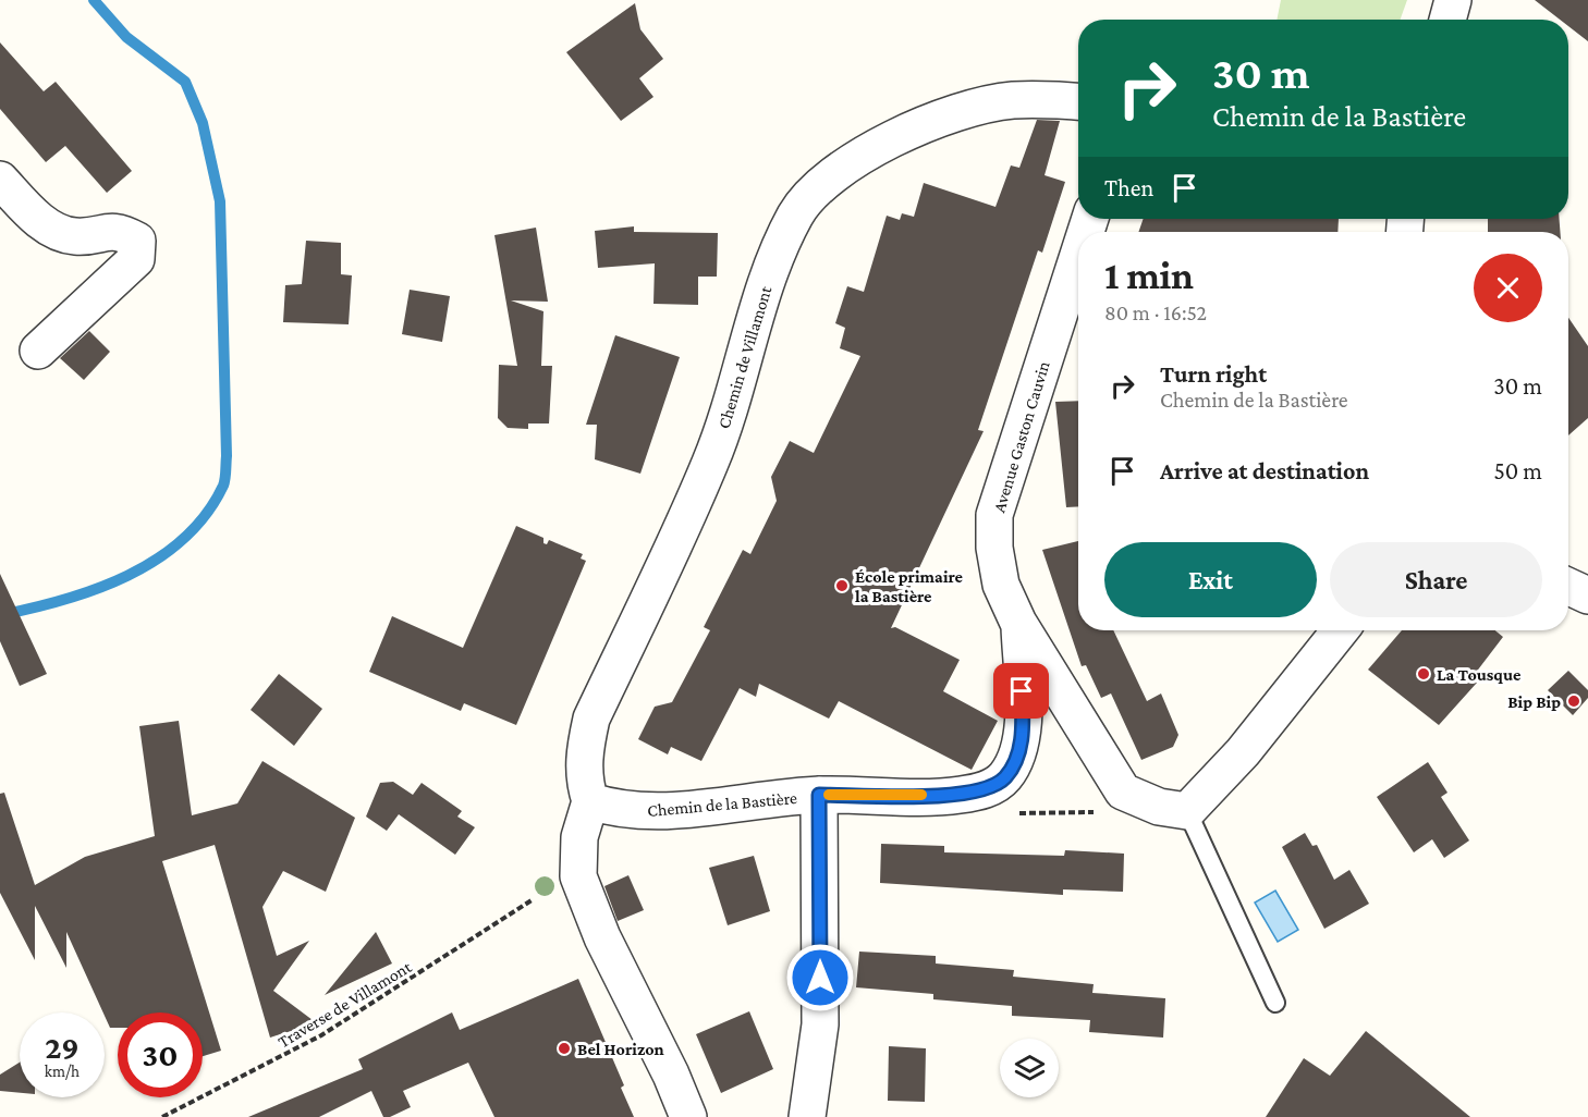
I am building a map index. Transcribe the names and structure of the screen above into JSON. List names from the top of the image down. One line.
{"streets":{"street":["Chemin de Villamont","Avenue Gaston Cauvin","Chemin de la Bastière"],"path":["Traverse de Villamont"]},"crossings":[["Chemin de Villamont","Chemin de la Bastière"],["Avenue Gaston Cauvin","Chemin de la Bastière"]],"places":["École primaire la Bastière","La Tousque","Bip Bip","Bel Horizon"],"page":{"turn":["30 m","Chemin de la Bastière"],"then":"Then","heading":["1 min","80 m · 16:52"],"list":[{"name":"Turn right","note":"Chemin de la Bastière","value":"30 m"},{"name":"Arrive at destination","value":"50 m"}],"buttons":["Exit","Share"],"speed":"29 km/h","limit":"30"}}
